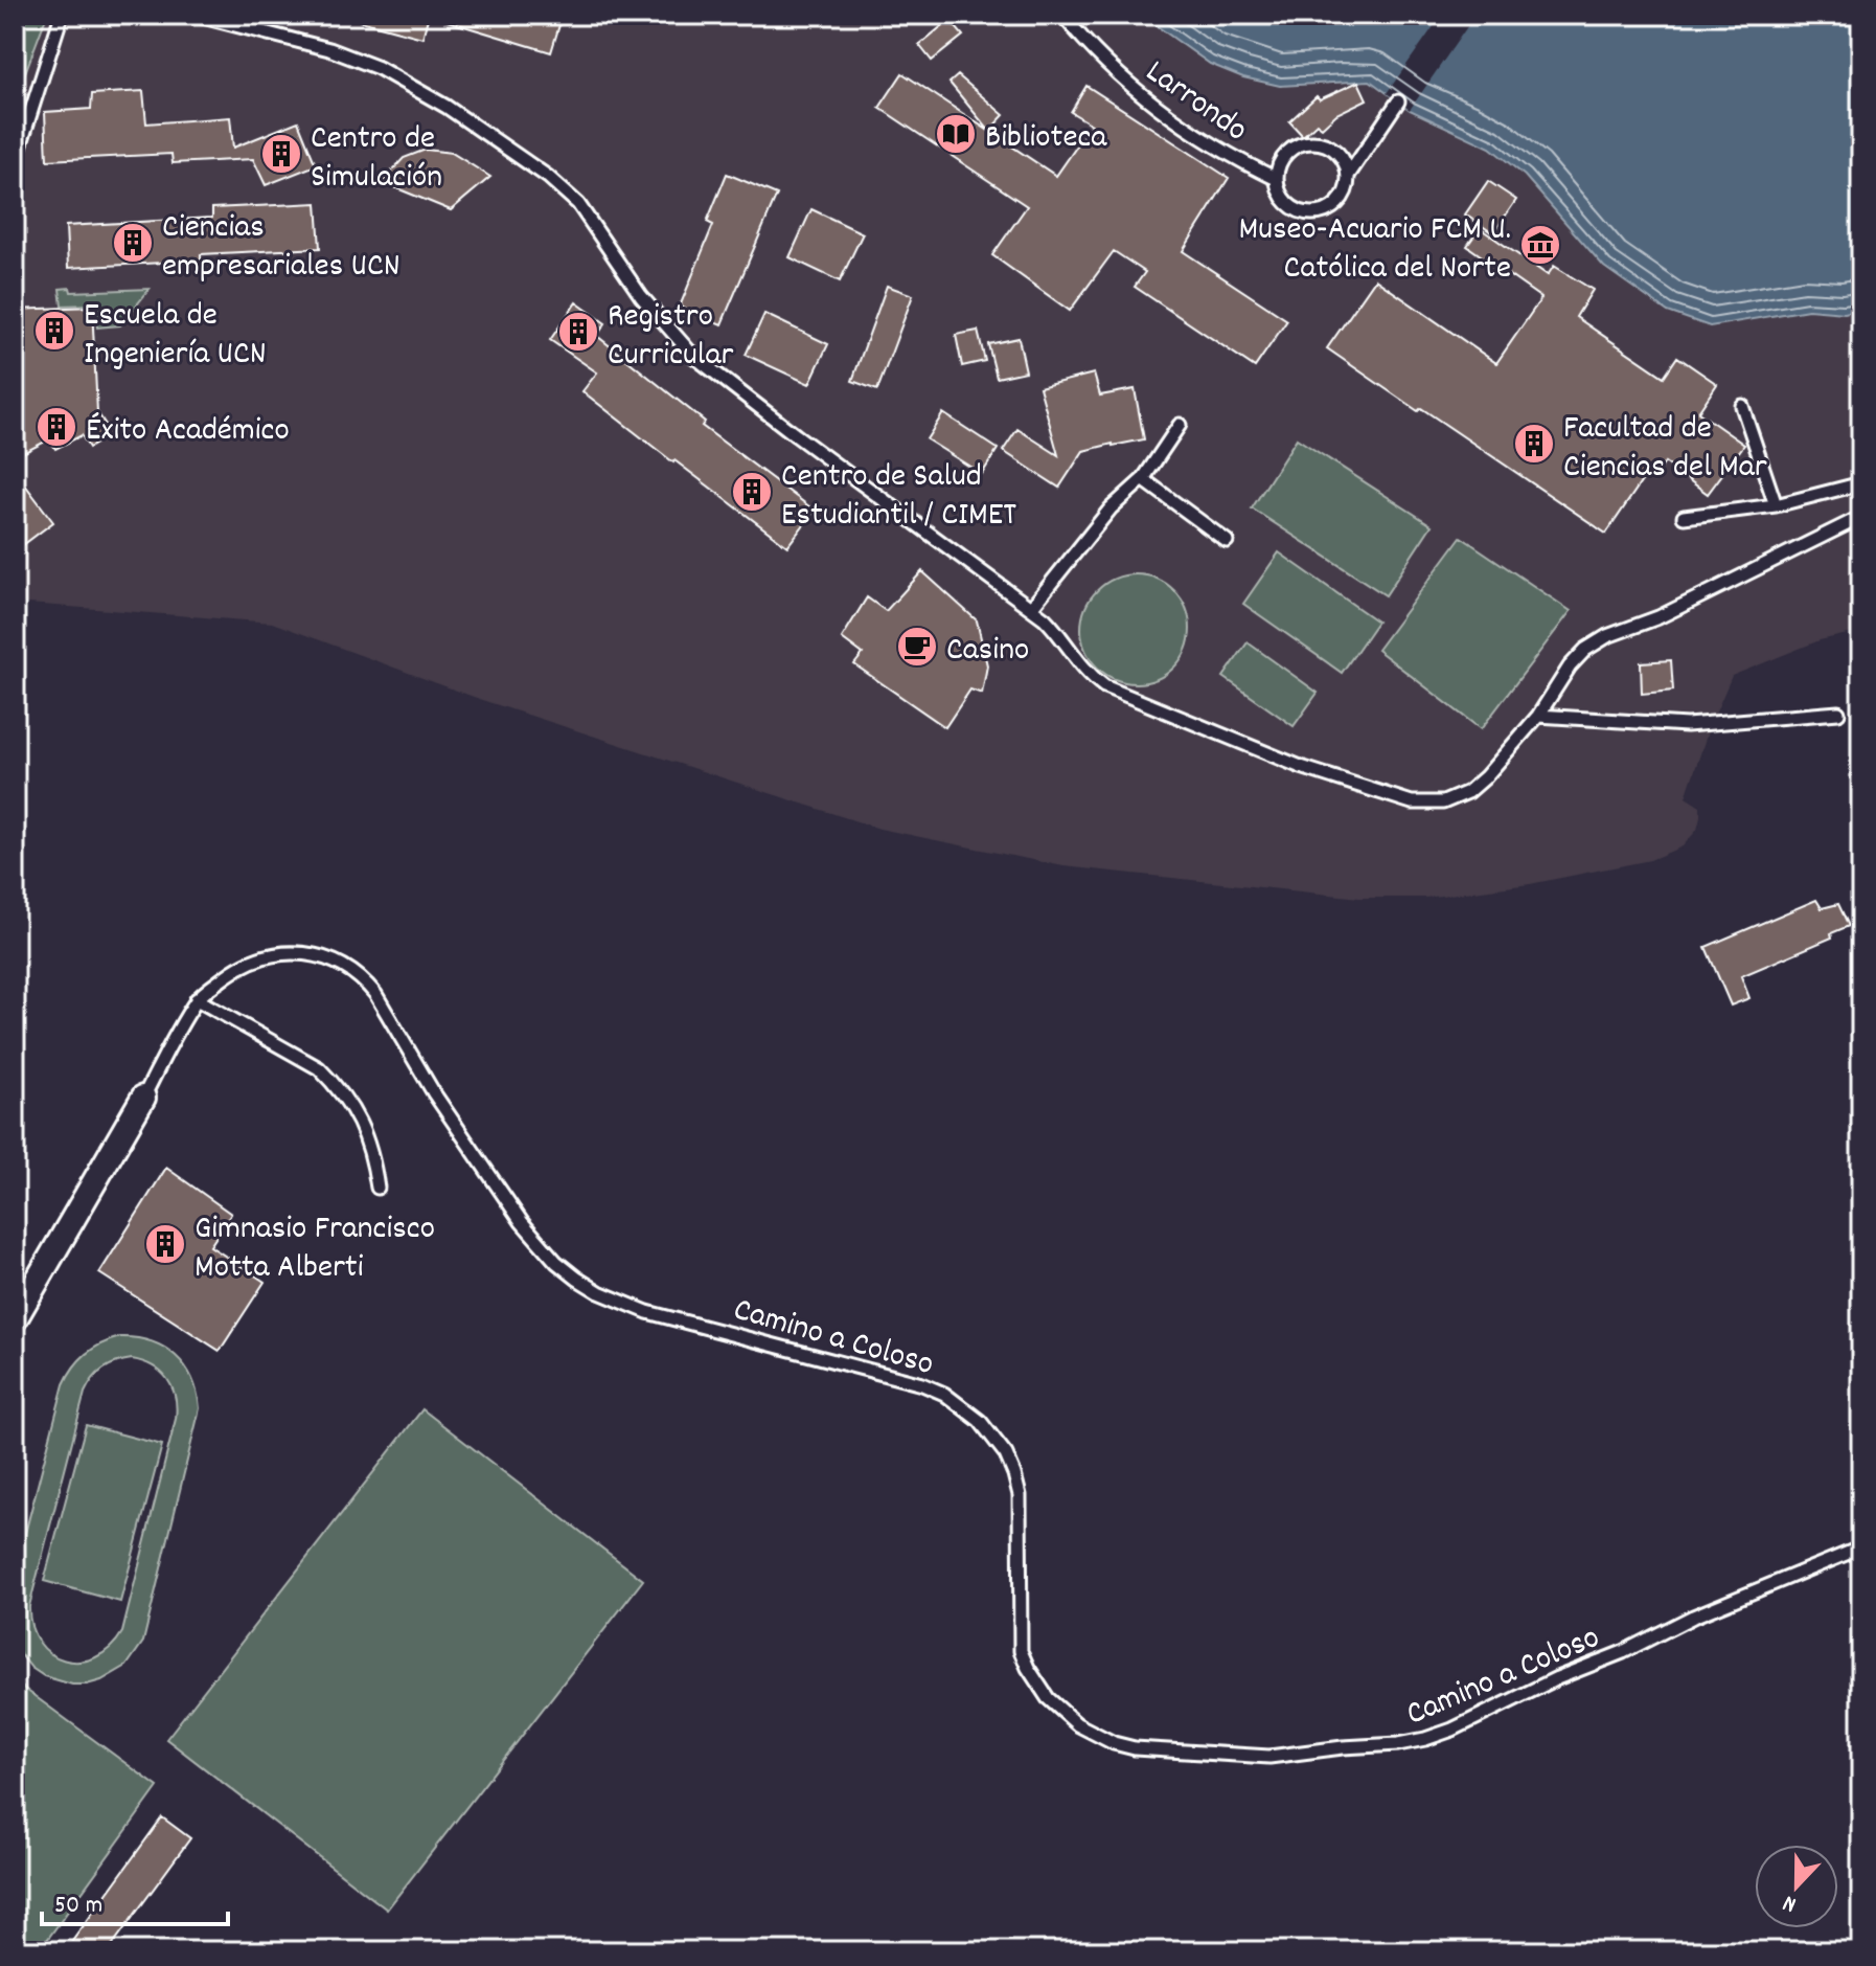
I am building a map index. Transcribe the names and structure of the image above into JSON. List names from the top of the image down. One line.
{"streets":{"lane":["Larrondo","Camino a Coloso"]},"places":{"library":["Biblioteca"],"building":["Centro de Simulación","Ciencias empresariales UCN","Escuela de Ingeniería UCN","Registro Curricular","Éxito Académico","Facultad de Ciencias del Mar","Centro de Salud Estudiantil / CIMET","Gimnasio Francisco Motta Alberti"],"museum":["Museo-Acuario FCM U. Católica del Norte"],"cafe":["Casino"]},"scale_bar":"50 m","north":"bottom"}
